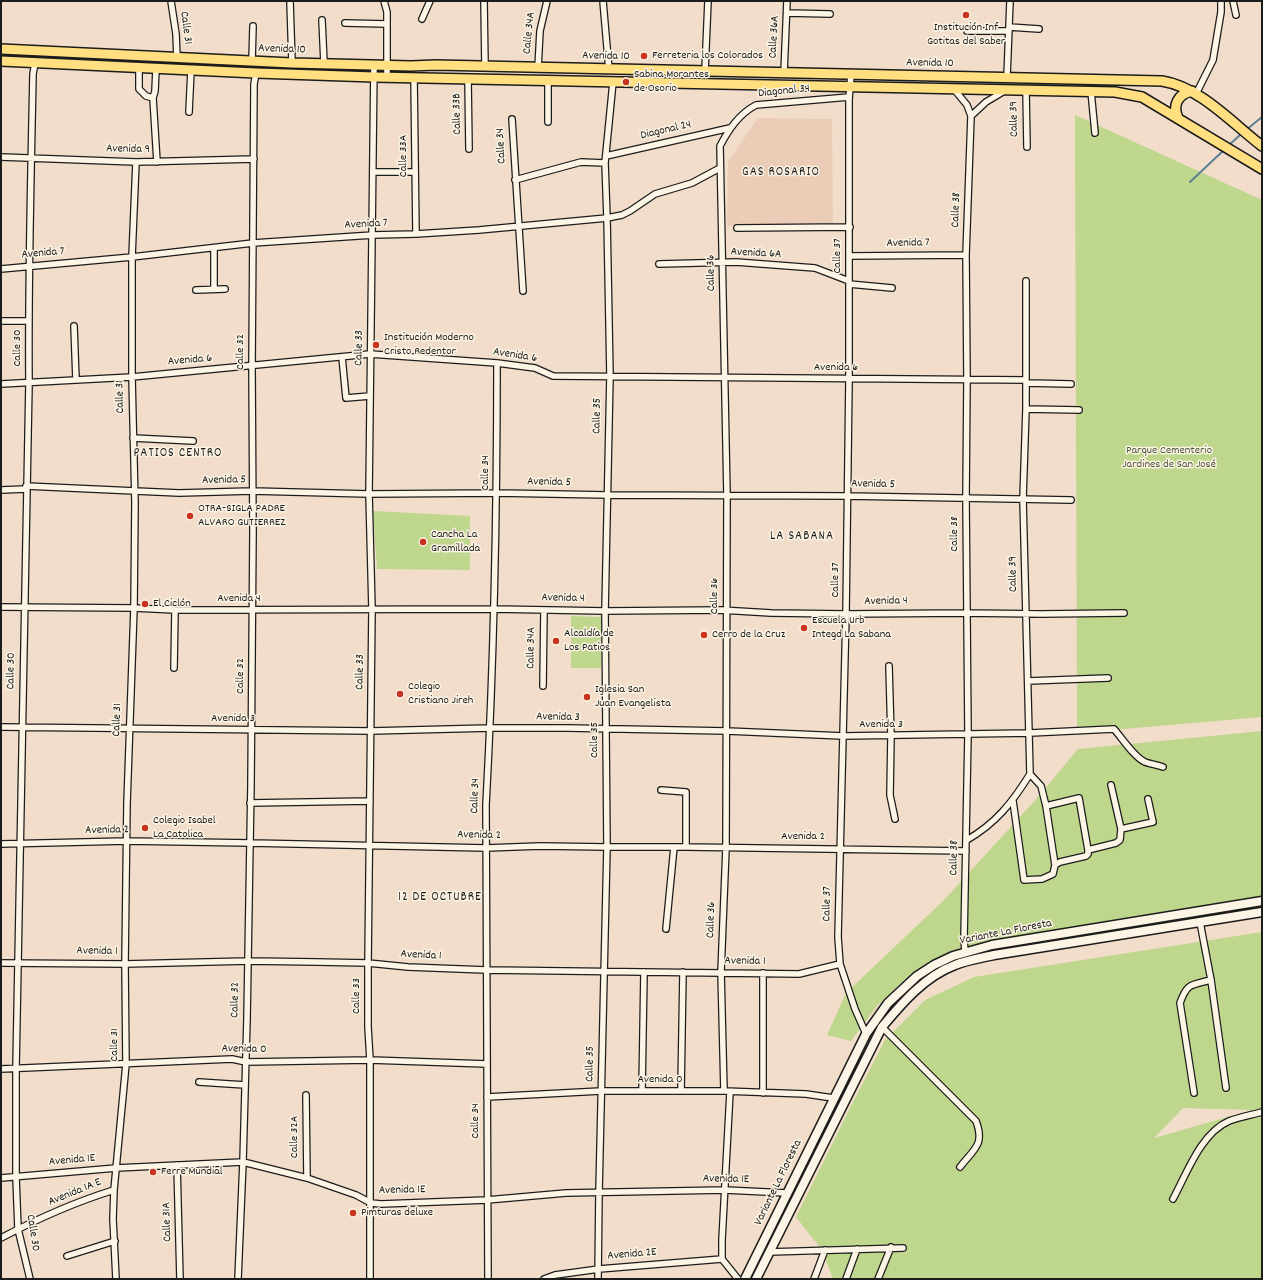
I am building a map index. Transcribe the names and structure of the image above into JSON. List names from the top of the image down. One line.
{"streets":{"main road":["Avenida 10","Variante La Floresta"],"street":["Calle 31","Calle 34A","Calle 36A","Diagonal 34","Calle 33B","Calle 39","Diagonal 24","Calle 34","Avenida 9","Calle 33A","Calle 38","Avenida 7","Avenida 6A","Calle 37","Calle 36","Calle 30","Calle 33","Calle 32","Avenida 6","Calle 35","Avenida 5","Avenida 4","Avenida 3","Avenida 2","Avenida 1","Avenida 0","Calle 32A","Avenida 1E","Avenida 1A E","Calle 31A","Avenida 2E"]},"crossings":[["Calle 31","Avenida 10"],["Calle 31","Avenida 9"],["Calle 31","Avenida 7"],["Calle 31","Avenida 6"],["Calle 31","Avenida 5"],["Calle 31","Avenida 4"],["Calle 31","Avenida 3"],["Calle 31","Avenida 2"],["Calle 31","Avenida 1"],["Calle 31","Avenida 0"],["Calle 31","Avenida 1E"],["Calle 31","Avenida 1A E"],["Calle 34A","Avenida 10"],["Calle 34A","Avenida 4"],["Calle 36A","Avenida 10"],["Avenida 10","Calle 33B"],["Avenida 10","Calle 39"],["Avenida 10","Calle 33A"],["Avenida 10","Calle 37"],["Avenida 10","Calle 30"],["Avenida 10","Calle 33"],["Avenida 10","Calle 32"],["Avenida 10","Calle 35"],["Diagonal 34","Diagonal 24"],["Diagonal 34","Calle 37"],["Diagonal 34","Calle 36"],["Calle 39","Avenida 6"],["Calle 39","Avenida 5"],["Calle 39","Avenida 4"],["Calle 39","Avenida 3"],["Diagonal 24","Calle 36"],["Diagonal 24","Calle 35"],["Calle 34","Avenida 7"],["Calle 34","Avenida 6"],["Calle 34","Avenida 5"],["Calle 34","Avenida 4"],["Calle 34","Avenida 3"],["Calle 34","Avenida 2"],["Calle 34","Avenida 1"],["Calle 34","Avenida 0"],["Calle 34","Avenida 1E"],["Avenida 9","Calle 30"],["Avenida 9","Calle 32"],["Calle 33A","Avenida 7"],["Calle 38","Avenida 7"],["Calle 38","Avenida 6"],["Calle 38","Avenida 5"],["Calle 38","Avenida 4"],["Calle 38","Avenida 3"],["Calle 38","Avenida 2"],["Calle 38","Variante La Floresta"],["Avenida 7","Calle 37"],["Avenida 7","Calle 36"],["Avenida 7","Calle 30"],["Avenida 7","Calle 33"],["Avenida 7","Calle 32"],["Avenida 7","Calle 35"],["Avenida 6A","Calle 37"],["Avenida 6A","Calle 36"],["Calle 37","Avenida 6"],["Calle 37","Avenida 5"],["Calle 37","Avenida 4"],["Calle 37","Avenida 3"],["Calle 37","Avenida 2"],["Calle 37","Variante La Floresta"],["Calle 37","Avenida 1"],["Calle 36","Avenida 6"],["Calle 36","Avenida 5"],["Calle 36","Avenida 4"],["Calle 36","Avenida 3"],["Calle 36","Avenida 2"],["Calle 36","Avenida 1"],["Calle 36","Avenida 0"],["Calle 30","Avenida 6"],["Calle 30","Avenida 5"],["Calle 30","Avenida 4"],["Calle 30","Avenida 3"],["Calle 30","Avenida 2"],["Calle 30","Avenida 1"],["Calle 30","Avenida 0"],["Calle 30","Avenida 1E"],["Calle 30","Avenida 1A E"],["Calle 33","Avenida 6"],["Calle 33","Avenida 5"],["Calle 33","Avenida 4"],["Calle 33","Avenida 3"],["Calle 33","Avenida 2"],["Calle 33","Avenida 1"],["Calle 33","Avenida 0"],["Calle 33","Avenida 1E"],["Calle 32","Avenida 6"],["Calle 32","Avenida 5"],["Calle 32","Avenida 4"],["Calle 32","Avenida 3"],["Calle 32","Avenida 2"],["Calle 32","Avenida 1"],["Calle 32","Avenida 0"],["Calle 32","Avenida 1E"],["Avenida 6","Calle 35"],["Calle 35","Avenida 5"],["Calle 35","Avenida 4"],["Calle 35","Avenida 3"],["Calle 35","Avenida 2"],["Calle 35","Avenida 1"],["Calle 35","Avenida 0"],["Calle 35","Avenida 1E"],["Calle 35","Avenida 2E"],["Variante La Floresta","Avenida 0"],["Variante La Floresta","Avenida 1E"],["Calle 32A","Avenida 1E"],["Avenida 1E","Calle 31A"]],"districts":["GAS ROSARIO","PATIOS CENTRO","LA SABANA","12 DE OCTUBRE"],"parks":["Parque Cementerio Jardines de San José"],"places":["Institución Inf Gotitas del Saber","Ferreteria los Colorados","Sabina Morantes de Osorio","Institución Moderno Cristo Redentor","OTRA-SIGLA PADRE ALVARO GUTIERREZ","Cancha La Gramillada","El Ciclón","Escuela Urb Integd La Sabana","Cerro de la Cruz","Alcaldía de Los Patios","Colegio Cristiano Jireh","Iglesia San Juan Evangelista","Colegio Isabel La Catolica","Ferre Mundial","Pimturas deluxe"]}
